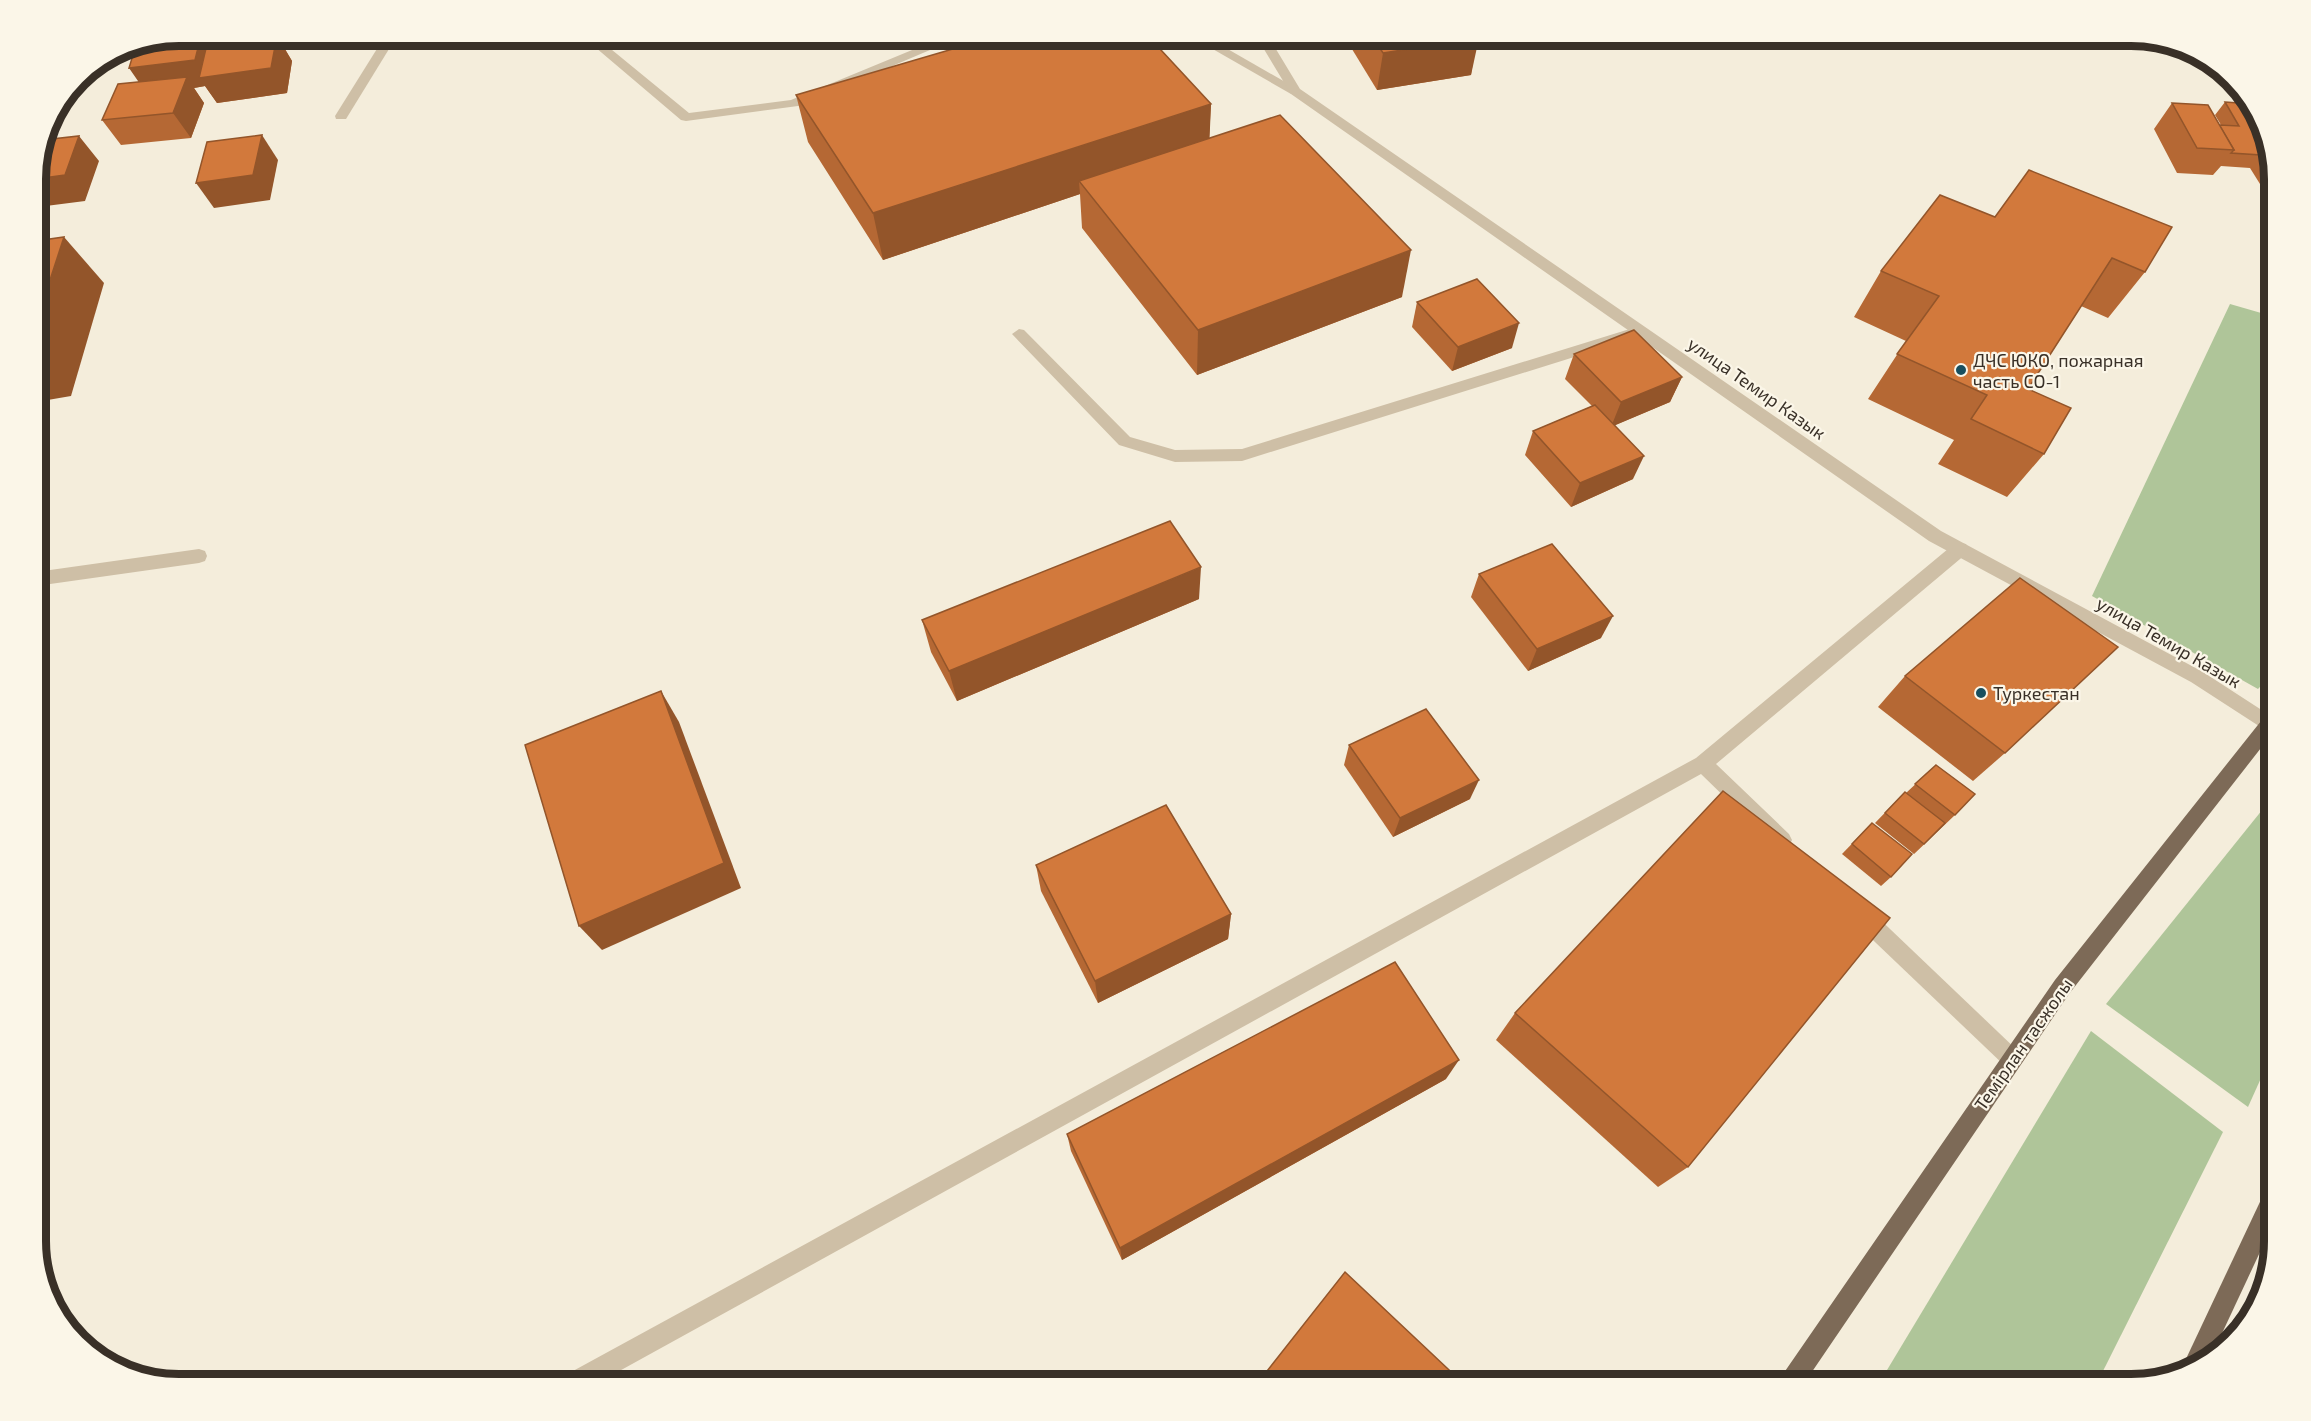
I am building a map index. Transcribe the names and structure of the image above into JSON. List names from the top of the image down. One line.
{"streets":{"main road":["Темірлан тасжолы"],"street":["улица Темир Казык"]},"places":["ДЧС ЮКО, пожарная часть СО-1","Туркестан"]}
